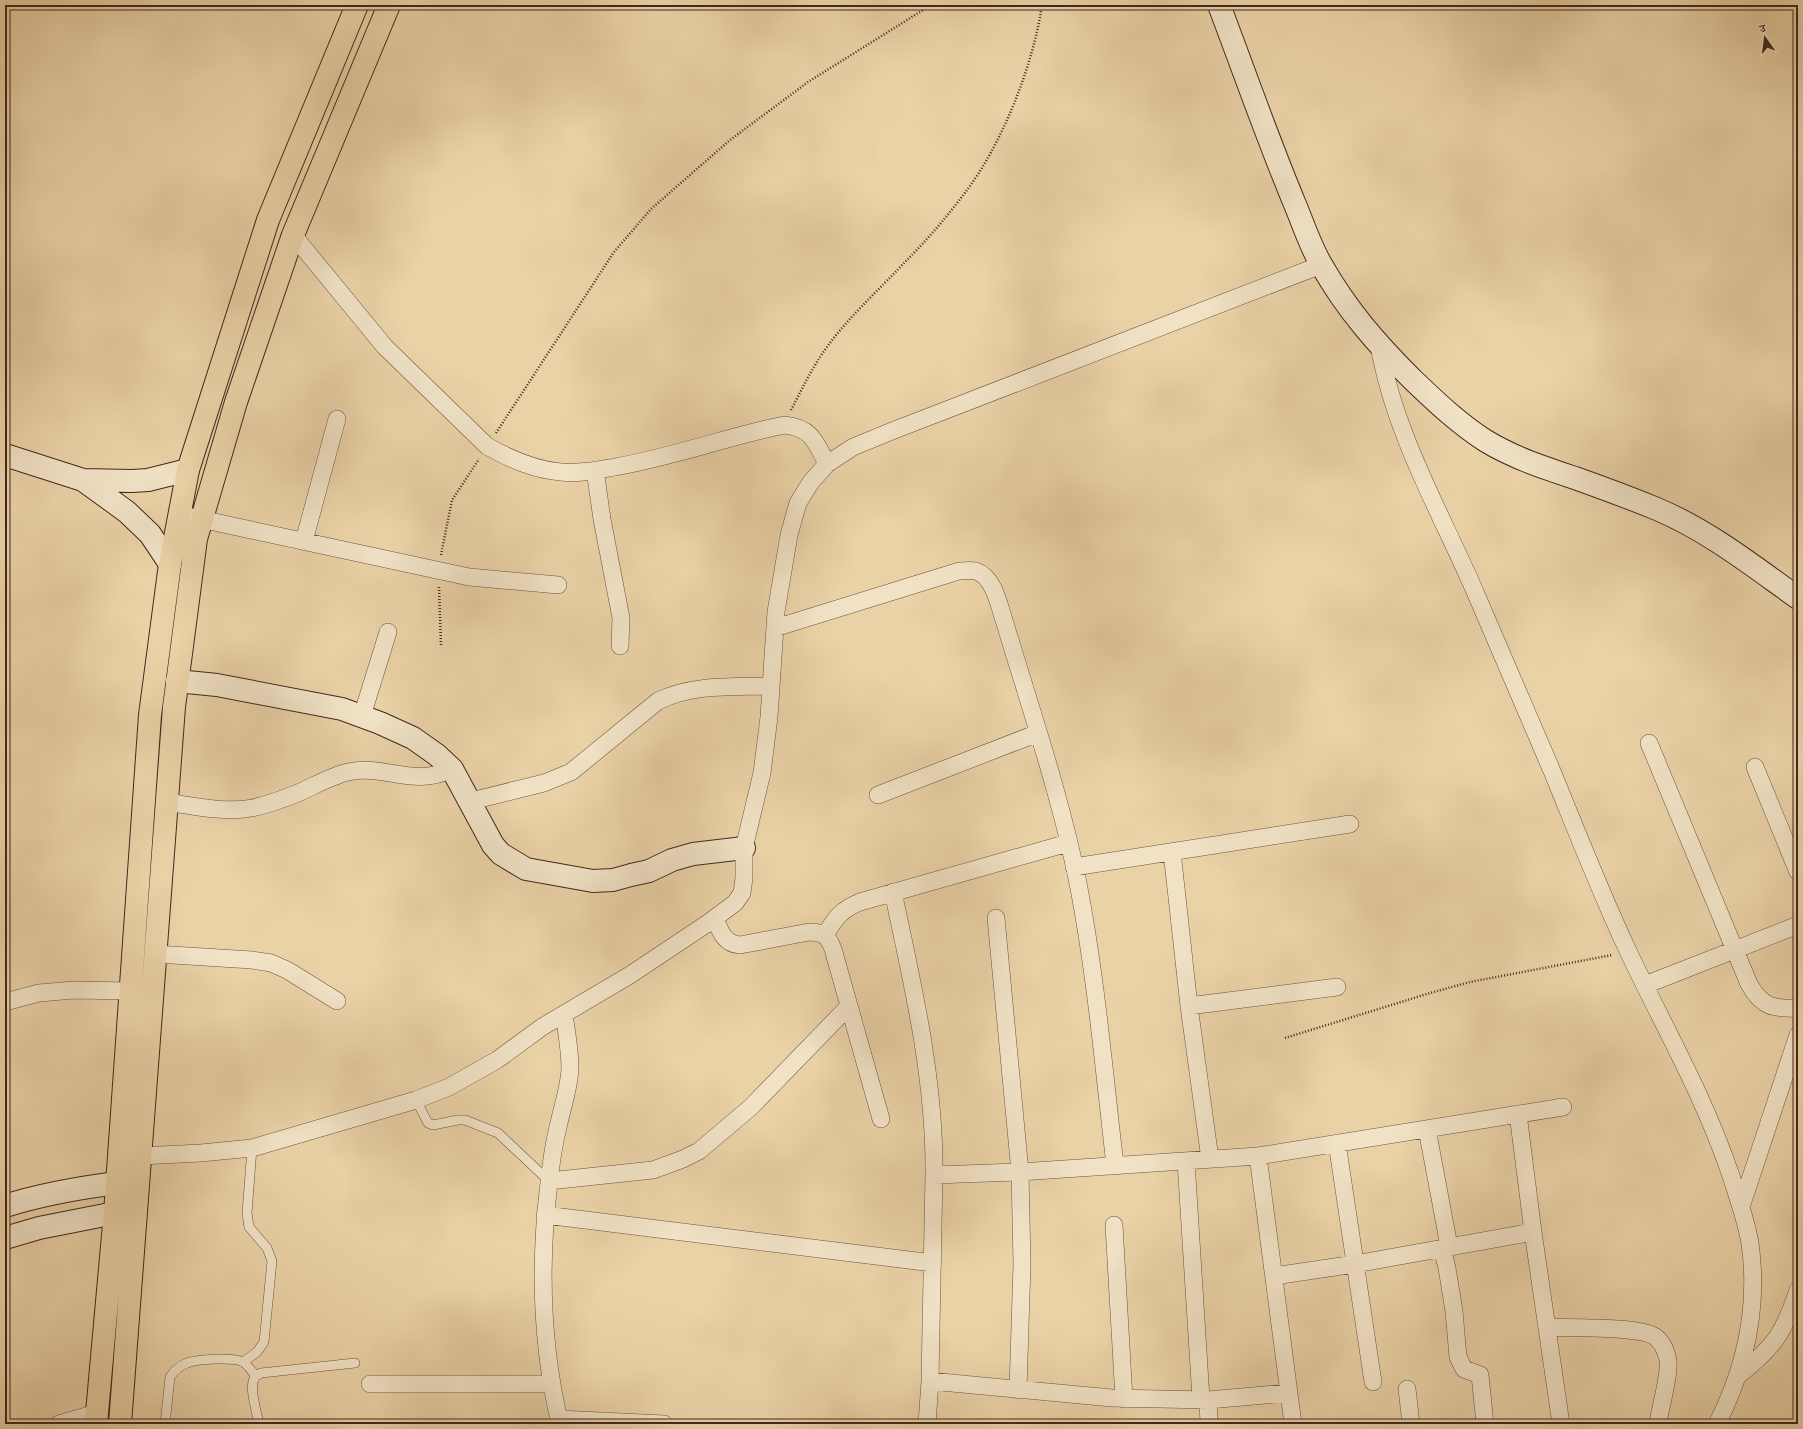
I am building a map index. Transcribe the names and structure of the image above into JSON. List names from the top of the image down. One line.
{"north":"top"}
